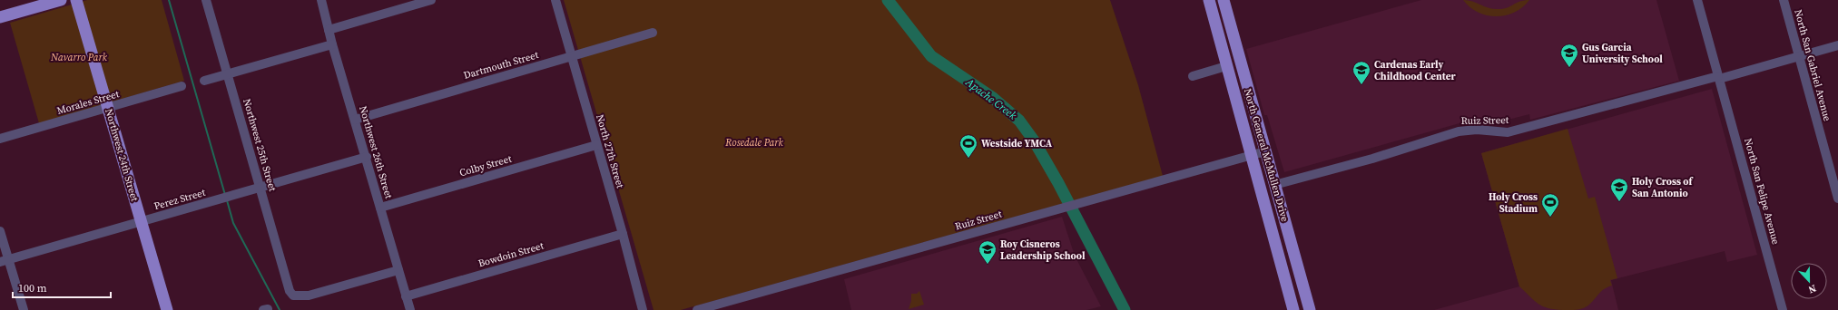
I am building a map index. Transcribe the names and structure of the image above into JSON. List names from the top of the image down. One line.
{"streets":{"main road":["Northwest 24th Street","North General McMullen Drive"],"street":["Dartmouth Street","North San Gabriel Avenue","Morales Street","Ruiz Street","Northwest 25th Street","North 27th Street","Northwest 26th Street","Colby Street","North San Felipe Avenue","Perez Street","Bowdoin Street"]},"crossings":[["Dartmouth Street","North 27th Street"],["Dartmouth Street","Northwest 26th Street"],["North San Gabriel Avenue","Ruiz Street"],["Morales Street","Northwest 24th Street"],["Ruiz Street","North General McMullen Drive"],["Ruiz Street","North San Felipe Avenue"],["Northwest 25th Street","Northwest 26th Street"],["Northwest 25th Street","Perez Street"],["North 27th Street","Colby Street"],["North 27th Street","Bowdoin Street"],["Northwest 26th Street","Colby Street"],["Northwest 26th Street","Perez Street"],["Northwest 26th Street","Bowdoin Street"],["Northwest 24th Street","Perez Street"]],"water":["Apache Creek"],"parks":["Navarro Park","Rosedale Park"],"places":{"school or university":["Gus Garcia University School","Cardenas Early Childhood Center","Holy Cross of San Antonio","Roy Cisneros Leadership School"],"sports":["Westside YMCA","Holy Cross Stadium"]},"scale_bar":"100 m","north":"bottom"}
